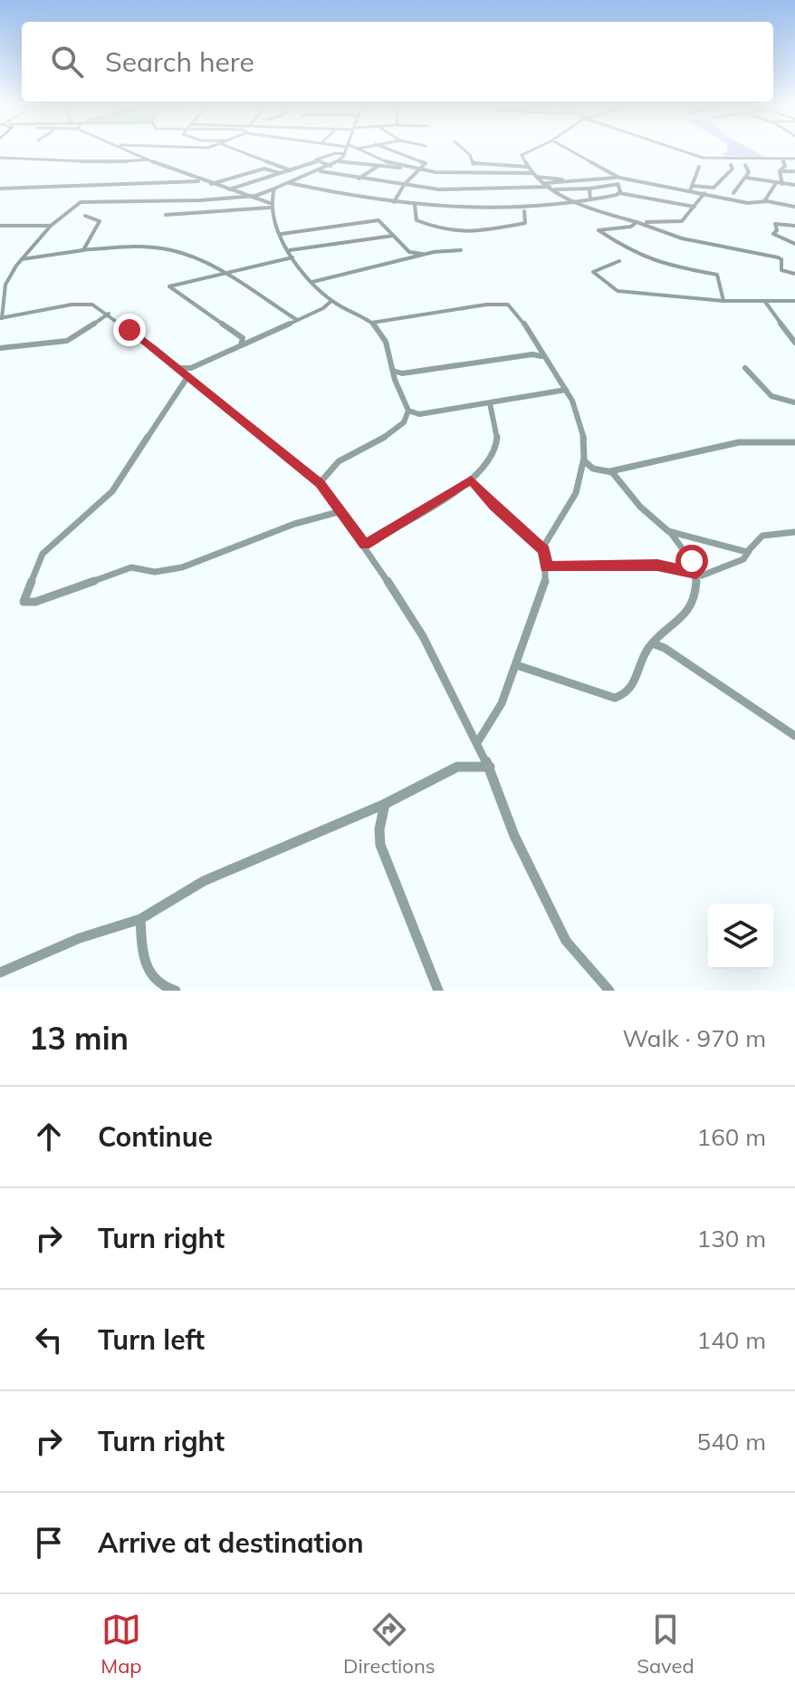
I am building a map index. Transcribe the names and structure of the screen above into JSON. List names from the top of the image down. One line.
{"page":{"search":"Search here","heading":["13 min","Walk · 970 m"],"list":[["Continue","160 m"],["Turn right","130 m"],["Turn left","140 m"],["Turn right","540 m"],"Arrive at destination"],"nav":["Map","Directions","Saved"]}}
